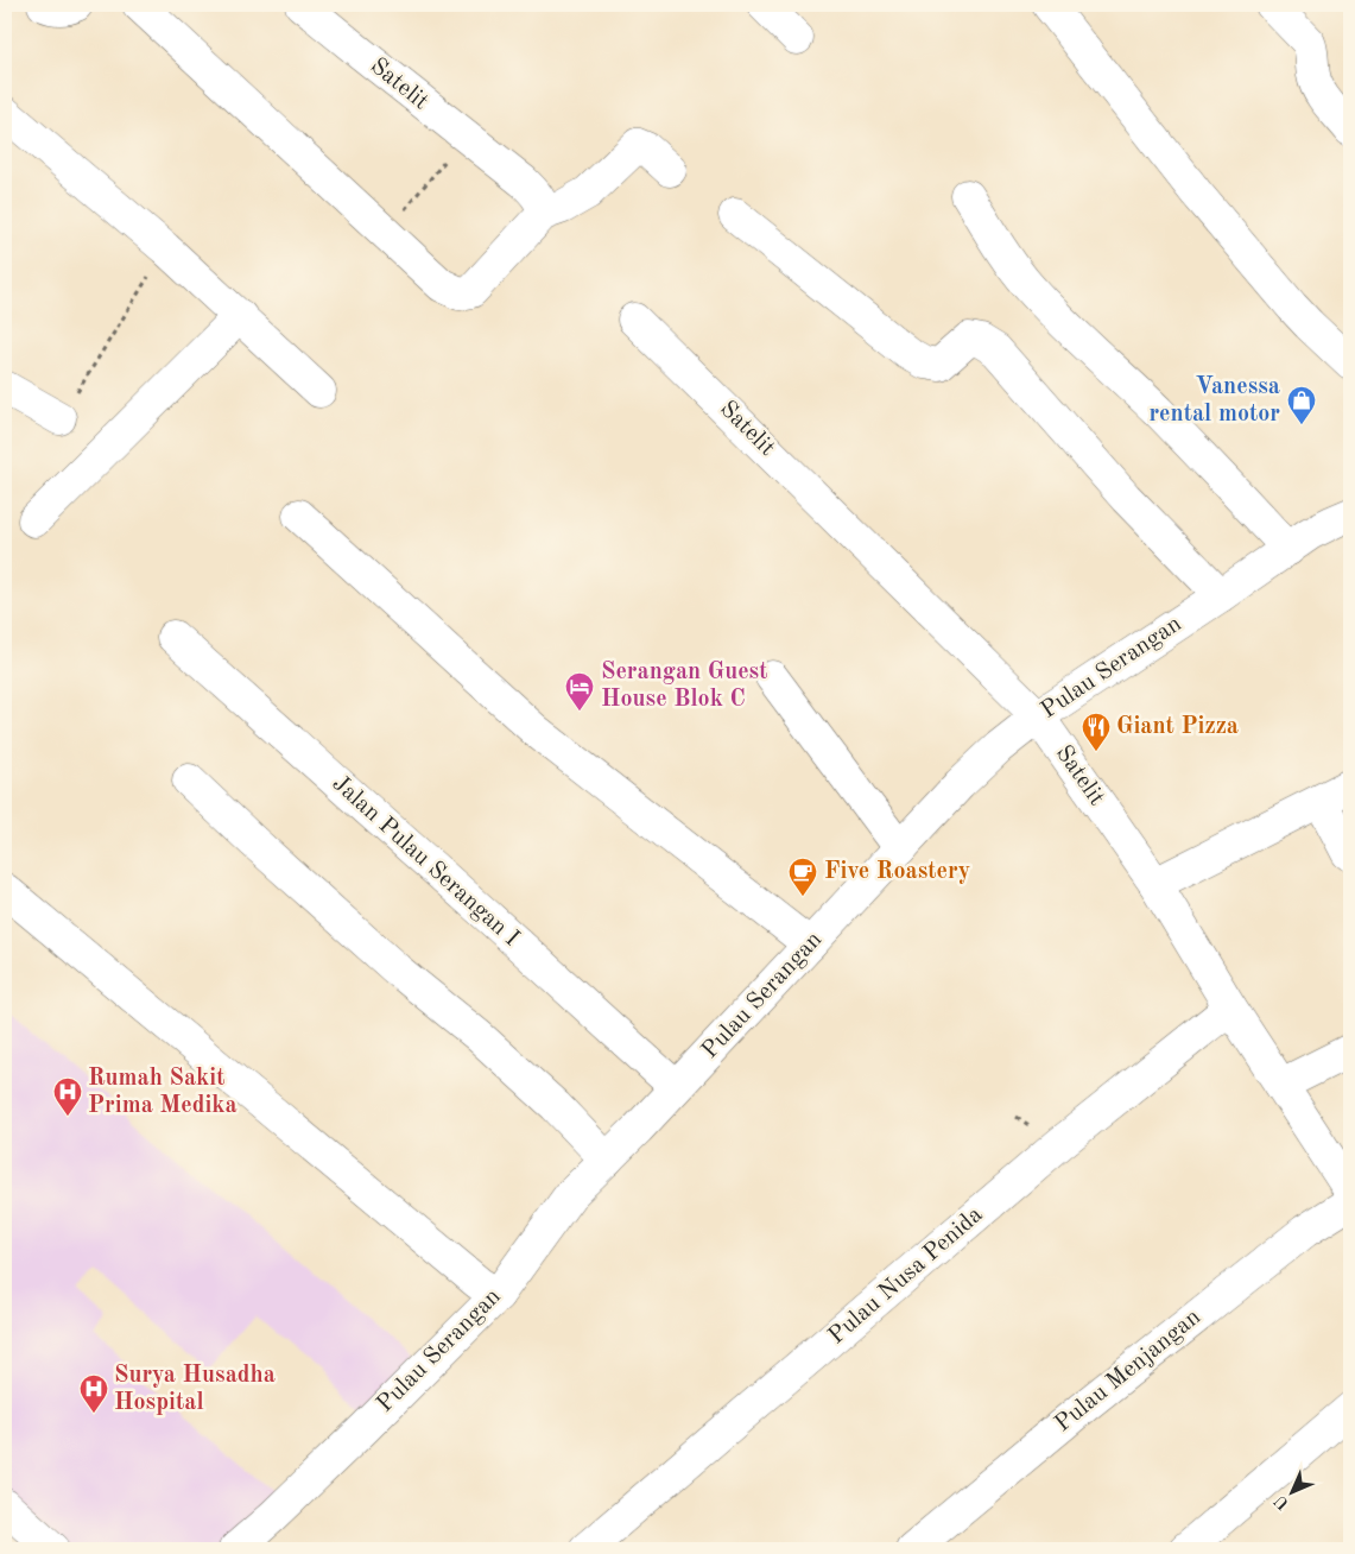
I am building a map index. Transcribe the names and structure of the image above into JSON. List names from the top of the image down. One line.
{"streets":{"street":["Satelit","Pulau Serangan","Jalan Pulau Serangan I","Pulau Nusa Penida","Pulau Menjangan"]},"crossings":[["Satelit","Pulau Serangan"],["Satelit","Pulau Nusa Penida"],["Pulau Serangan","Jalan Pulau Serangan I"]],"places":{"shop":["Vanessa rental motor"],"hotel":["Serangan Guest House Blok C"],"restaurant":["Giant Pizza"],"cafe":["Five Roastery"],"hospital":["Rumah Sakit Prima Medika","Surya Husadha Hospital"]},"north":"bottom left"}
